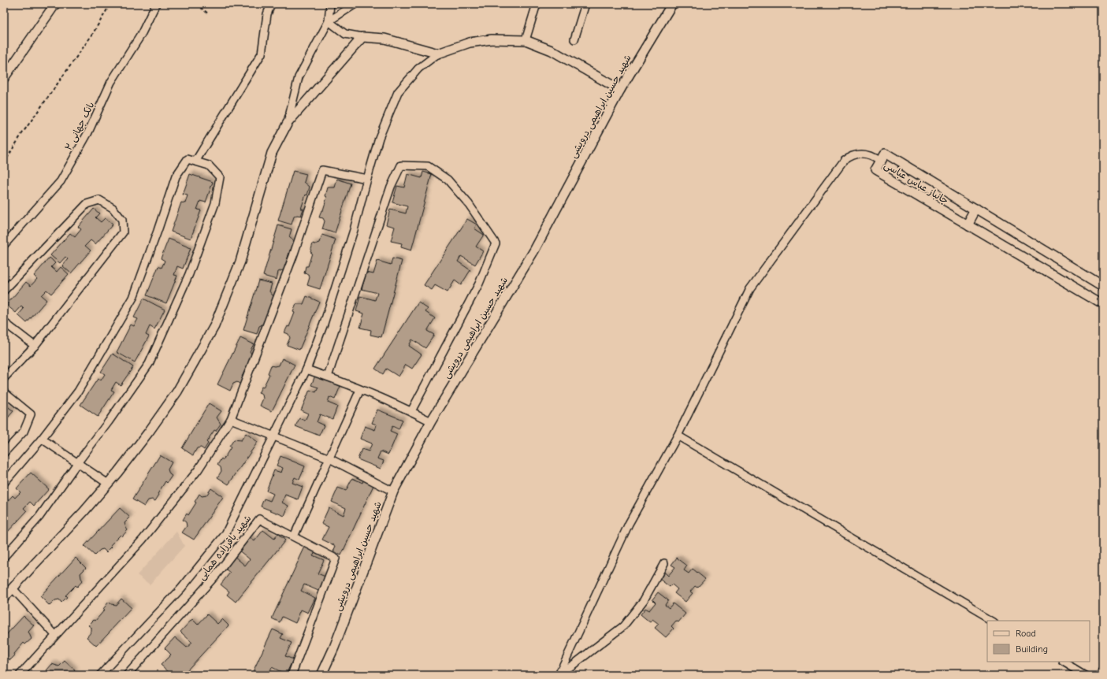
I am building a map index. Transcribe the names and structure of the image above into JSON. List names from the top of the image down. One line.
{"streets":{"street":["شهید حسین ابراهیمی درویشی","بانک جهانی ۲","جانباز عباس عباسی","شهید باقرزاده همایی"]},"legend":["Road","Building"]}
